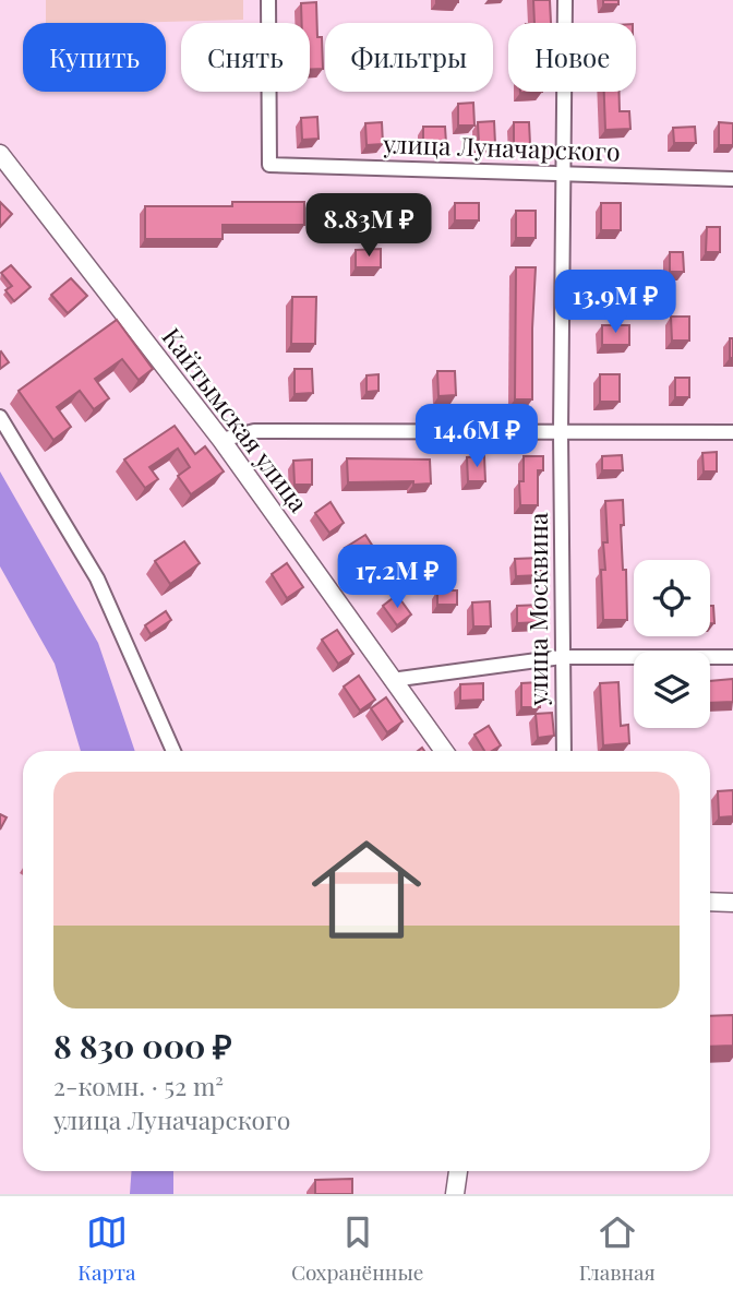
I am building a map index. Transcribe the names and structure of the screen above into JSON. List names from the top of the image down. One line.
{"streets":{"street":["улица Луначарского","Кайтымская улица","улица Москвина"]},"crossings":[["улица Луначарского","улица Москвина"]],"page":{"chip":["Купить","Снять","Фильтры","Новое"],"price":["8.83M ₽","13.9M ₽","14.6M ₽","17.2M ₽"],"list":[{"name":"8 830 000 ₽","note":"2-комн. · 52 m² · улица Луначарского"}],"tabs":["Карта","Сохранённые","Главная"]}}
